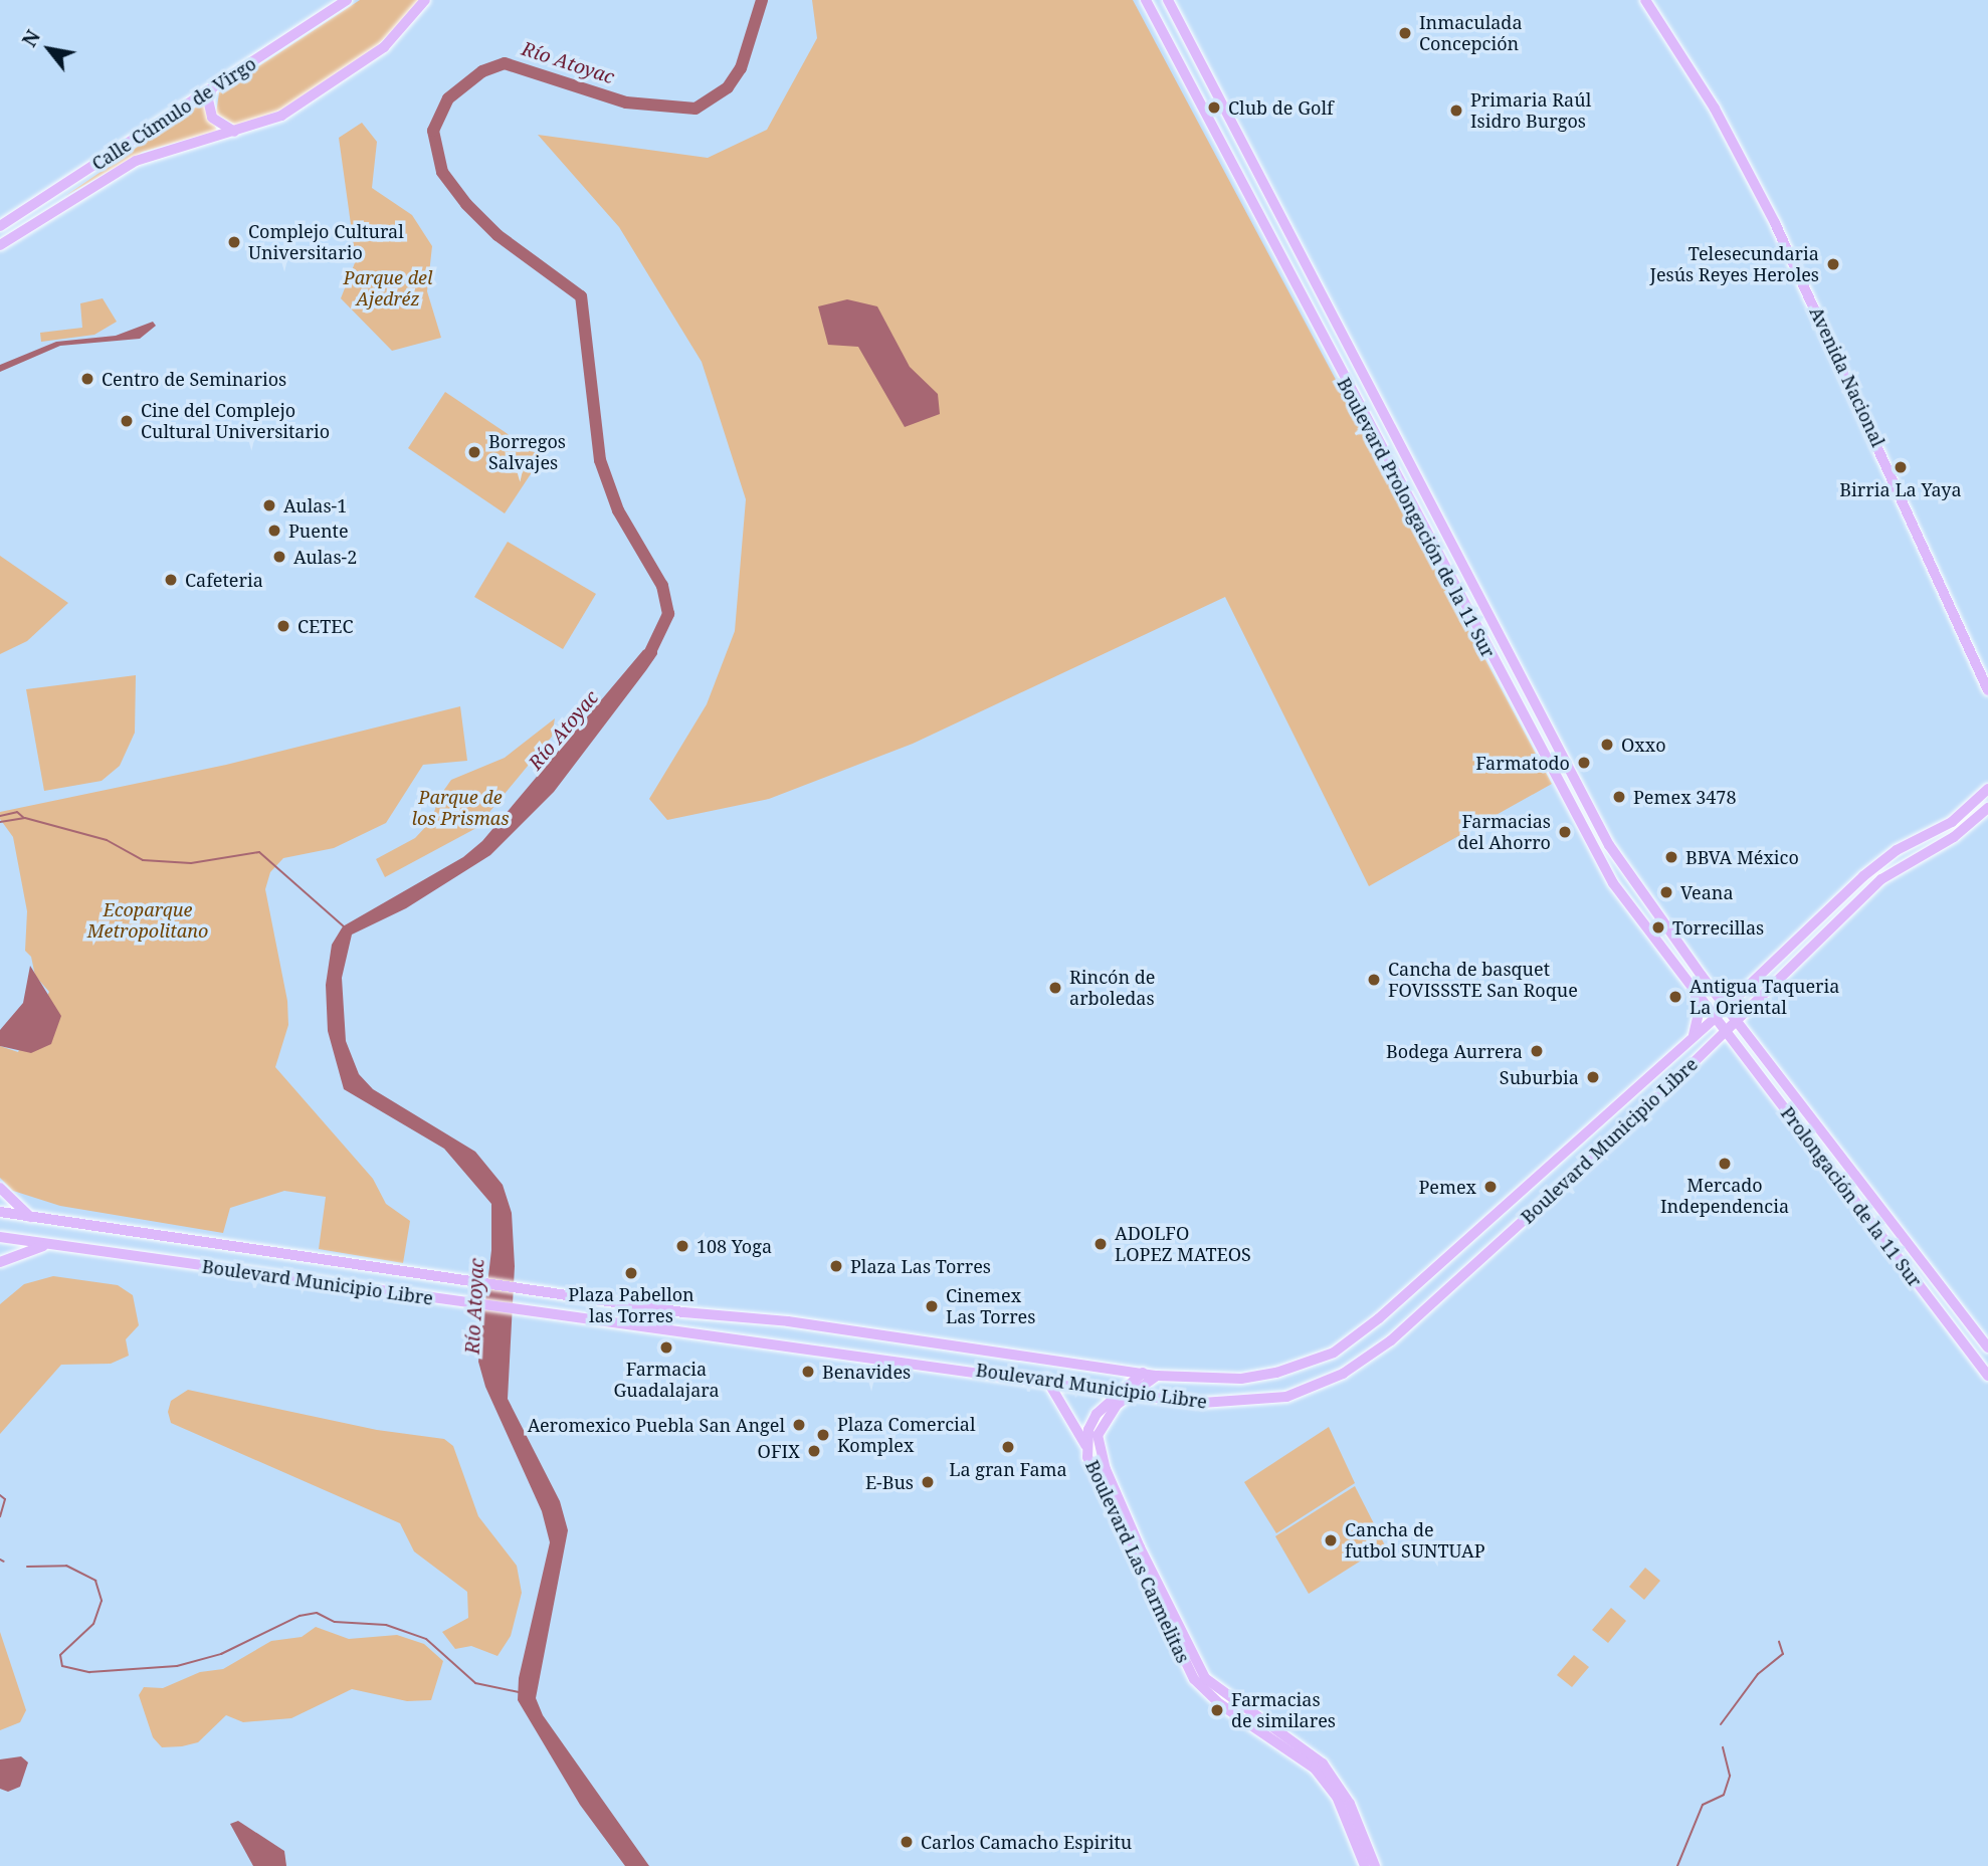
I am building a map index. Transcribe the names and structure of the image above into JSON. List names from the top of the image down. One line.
{"streets":{"main road":["Calle Cúmulo de Virgo","Avenida Nacional","Boulevard Prolongación de la 11 Sur","Boulevard Municipio Libre","Prolongación de la 11 Sur","Boulevard Las Carmelitas"]},"crossings":[["Boulevard Prolongación de la 11 Sur","Boulevard Municipio Libre"],["Boulevard Prolongación de la 11 Sur","Prolongación de la 11 Sur"],["Boulevard Municipio Libre","Prolongación de la 11 Sur"],["Boulevard Municipio Libre","Boulevard Las Carmelitas"]],"water":["Río Atoyac"],"parks":["Parque del Ajedréz","Parque de los Prismas","Ecoparque Metropolitano"],"places":["Inmaculada Concepción","Club de Golf","Primaria Raúl Isidro Burgos","Complejo Cultural Universitario","Telesecundaria Jesús Reyes Heroles","Centro de Seminarios","Cine del Complejo Cultural Universitario","Borregos Salvajes","Birria La Yaya","Aulas-1","Puente","Aulas-2","Cafeteria","CETEC","Oxxo","Farmatodo","Pemex 3478","Farmacias del Ahorro","BBVA México","Veana","Torrecillas","Cancha de basquet FOVISSSTE San Roque","Rincón de arboledas","Antigua Taqueria La Oriental","Bodega Aurrera","Suburbia","Mercado Independencia","Pemex","ADOLFO LOPEZ MATEOS","108 Yoga","Plaza Las Torres","Plaza Pabellon las Torres","Cinemex Las Torres","Farmacia Guadalajara","Benavides","Aeromexico Puebla San Angel","Plaza Comercial Komplex","La gran Fama","OFIX","E-Bus","Cancha de futbol SUNTUAP","Farmacias de similares","Carlos Camacho Espiritu"],"north":"top left"}
